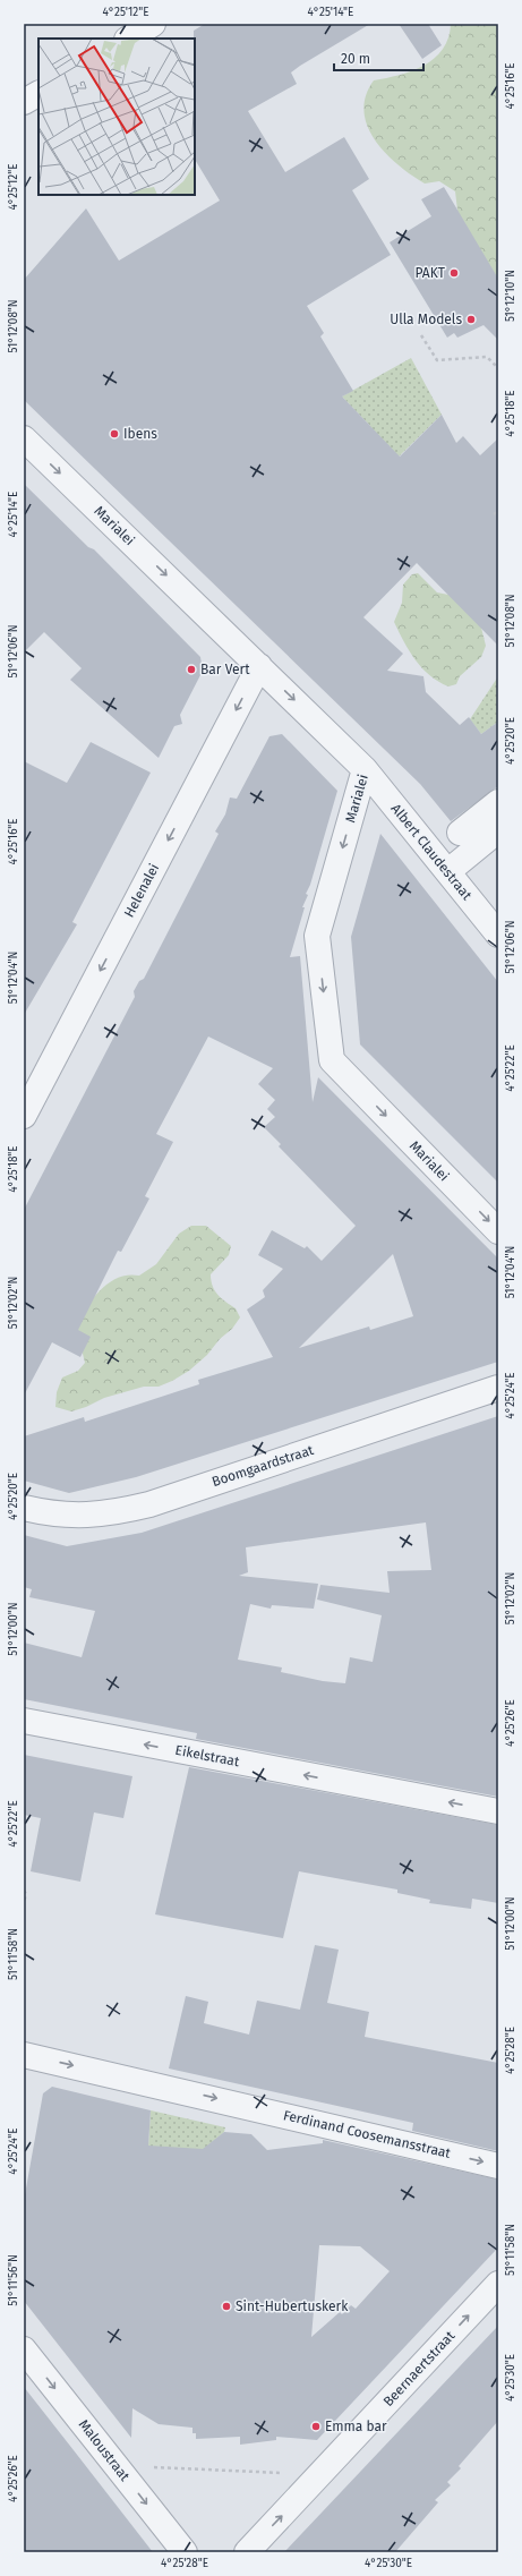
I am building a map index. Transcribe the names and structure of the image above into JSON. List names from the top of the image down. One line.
{"streets":{"street":["Marialei","Albert Claudestraat","Helenalei","Boomgaardstraat","Eikelstraat","Ferdinand Coosemansstraat","Beernaertstraat","Maloustraat"]},"crossings":[["Marialei","Albert Claudestraat"],["Marialei","Helenalei"]],"one_way":["Marialei","Helenalei","Eikelstraat","Ferdinand Coosemansstraat","Beernaertstraat","Maloustraat"],"places":["PAKT","Ulla Models","Ibens","Bar Vert","Sint-Hubertuskerk","Emma bar"],"scale_bar":"20 m","coordinates":["4°25'12\"E","4°25'14\"E","4°25'16\"E","51°12'10\"N","51°12'08\"N","4°25'18\"E","51°12'06\"N","4°25'20\"E","51°12'04\"N","4°25'22\"E","51°12'02\"N","4°25'24\"E","51°12'00\"N","4°25'26\"E","51°11'58\"N","4°25'28\"E","51°11'56\"N","4°25'30\"E"]}
